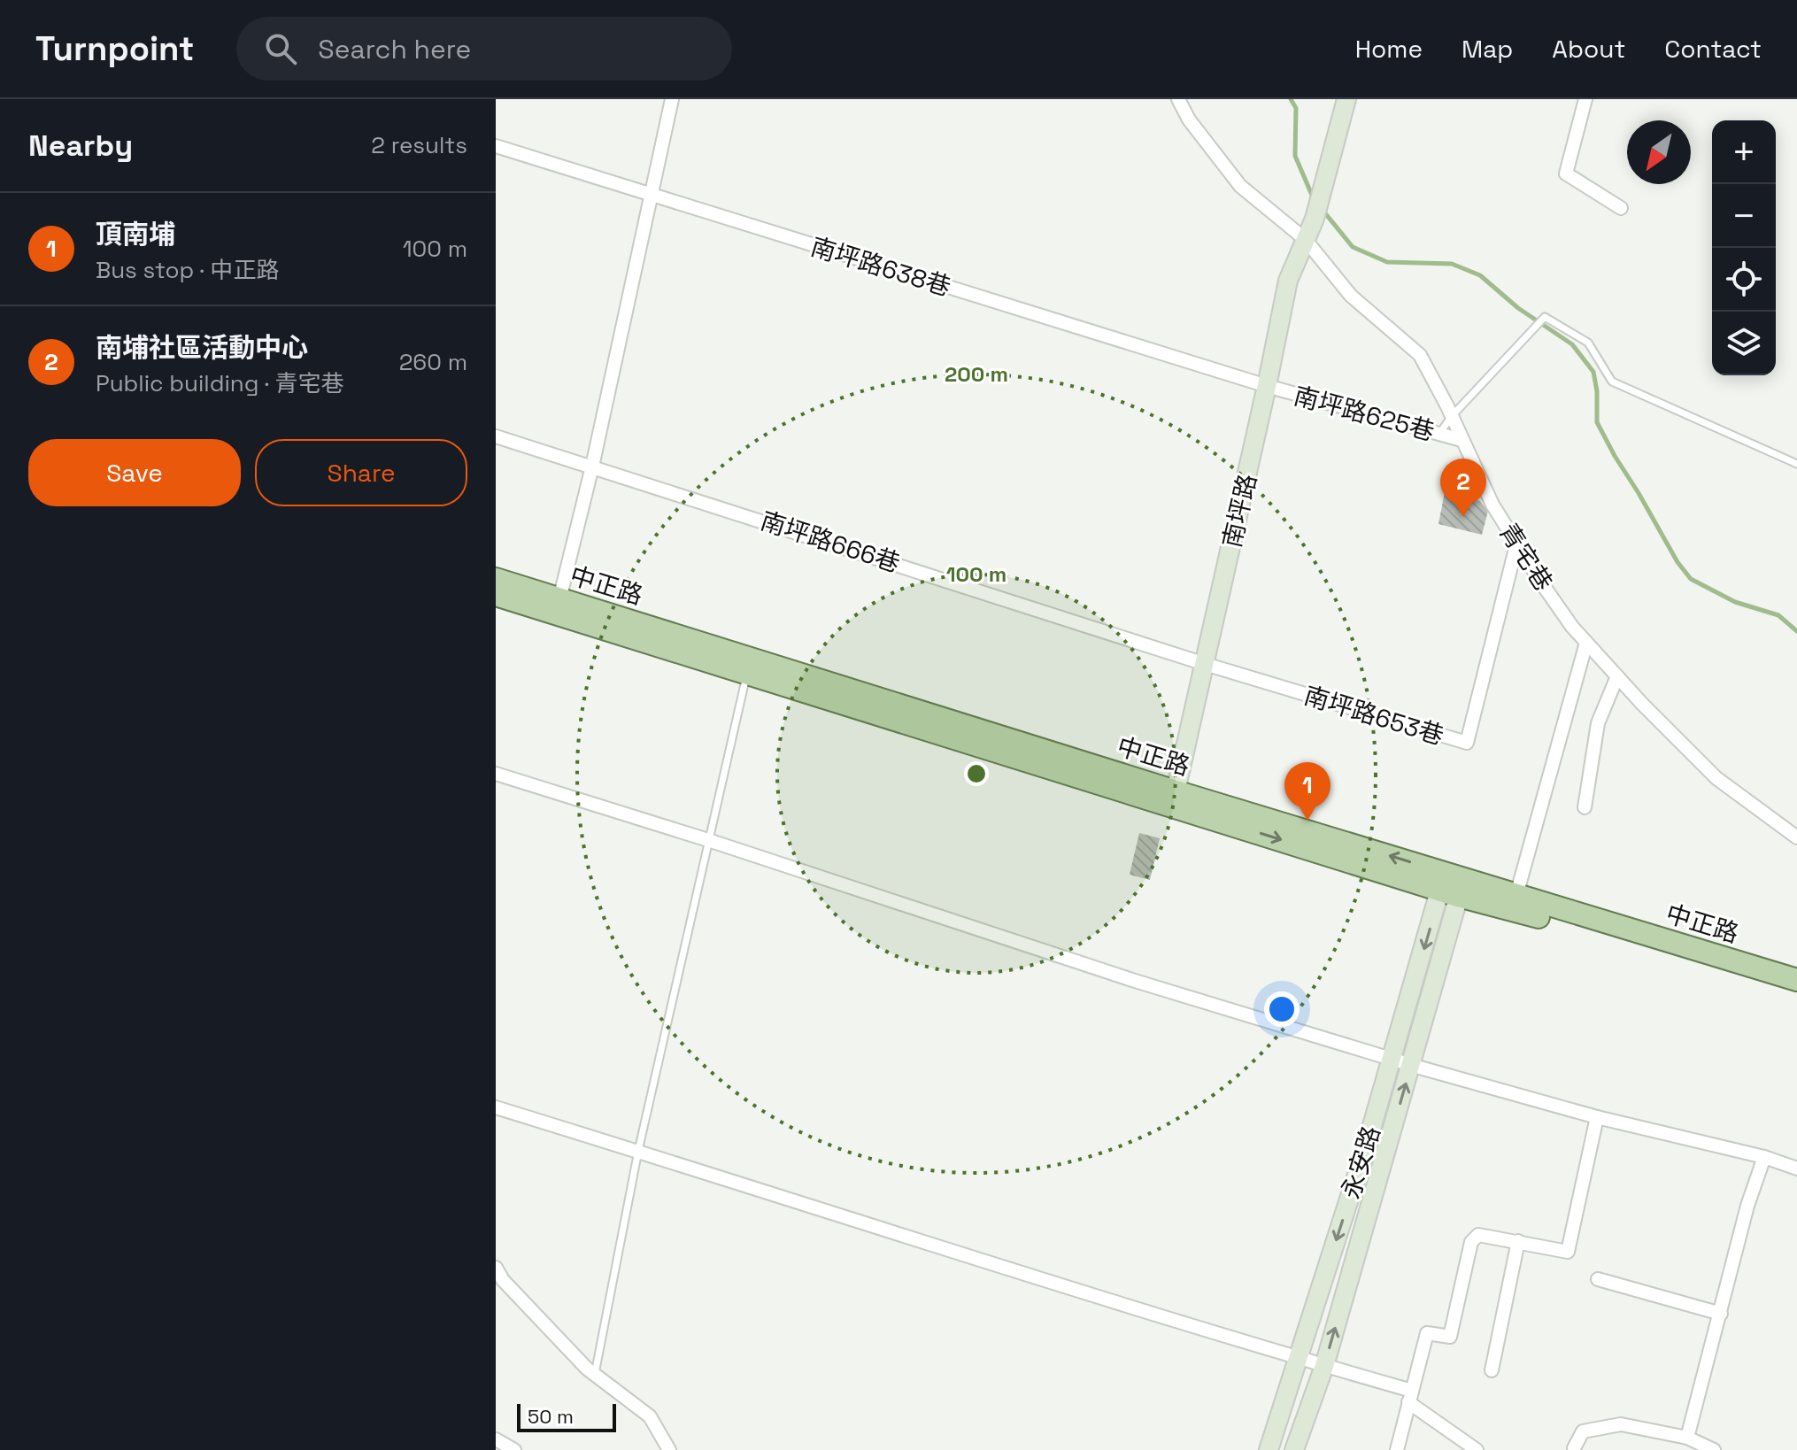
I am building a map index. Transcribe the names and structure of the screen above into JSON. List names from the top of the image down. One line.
{"streets":{"main road":["中正路"],"street":["南坪路638巷","南坪路625巷","南坪路","南坪路666巷","青宅巷","南坪路653巷","永安路"]},"crossings":[["南坪路638巷","南坪路625巷"],["南坪路638巷","南坪路"],["南坪路625巷","南坪路"],["南坪路625巷","青宅巷"],["南坪路","南坪路666巷"],["南坪路","青宅巷"],["南坪路","中正路"],["南坪路","南坪路653巷"],["南坪路666巷","南坪路653巷"],["青宅巷","南坪路653巷"],["中正路","永安路"]],"scale_bar":"50 m","north":"bottom left","page":{"header":"Turnpoint","search":"Search here","nav":["Home","Map","About","Contact"],"heading":["Nearby","2 results"],"map_buttons":["+","−"],"list":[{"mark":"1","name":"頂南埔","note":"Bus stop · 中正路","value":"100 m"},{"mark":"2","name":"南埔社區活動中心","note":"Public building · 青宅巷","value":"260 m"}],"buttons":["Save","Share"],"pins":["2","1"],"scale":"50 m"},"rings":["200 m","100 m"]}
